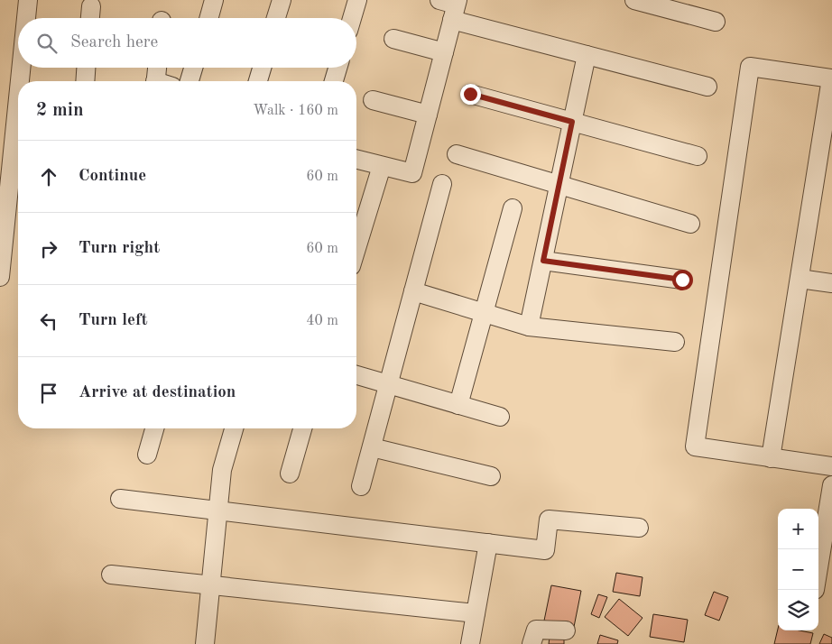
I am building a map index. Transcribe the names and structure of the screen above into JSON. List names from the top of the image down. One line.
{"page":{"search":"Search here","heading":["2 min","Walk · 160 m"],"list":[["Continue","60 m"],["Turn right","60 m"],["Turn left","40 m"],"Arrive at destination"],"map_buttons":["+","−"]}}
